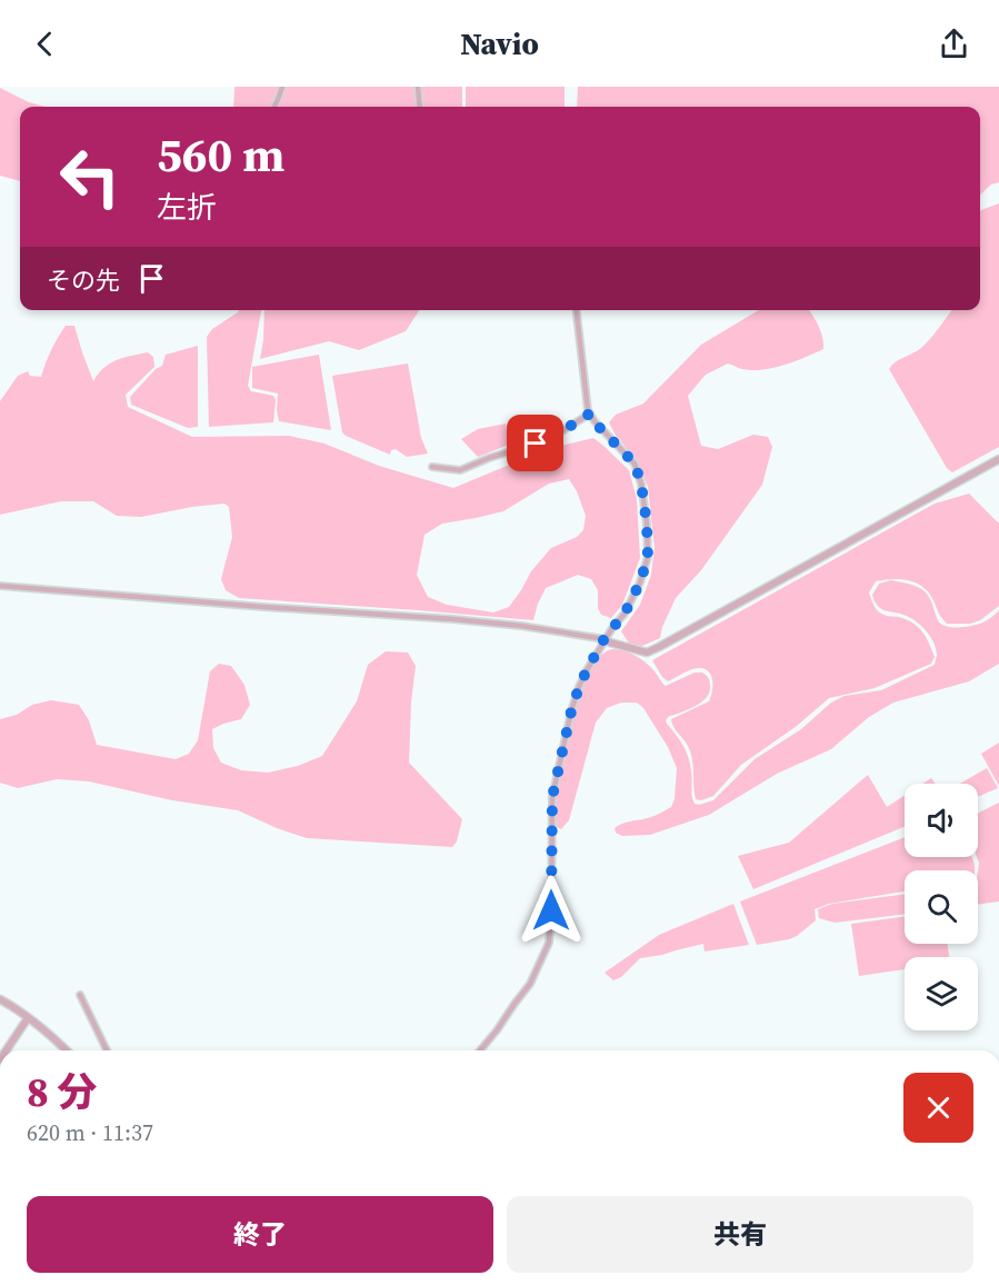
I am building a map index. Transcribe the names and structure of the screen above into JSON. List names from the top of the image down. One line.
{"page":{"header":"Navio","turn":["560 m","左折"],"then":"その先","heading":["8 分","620 m · 11:37"],"buttons":["終了","共有"]}}
